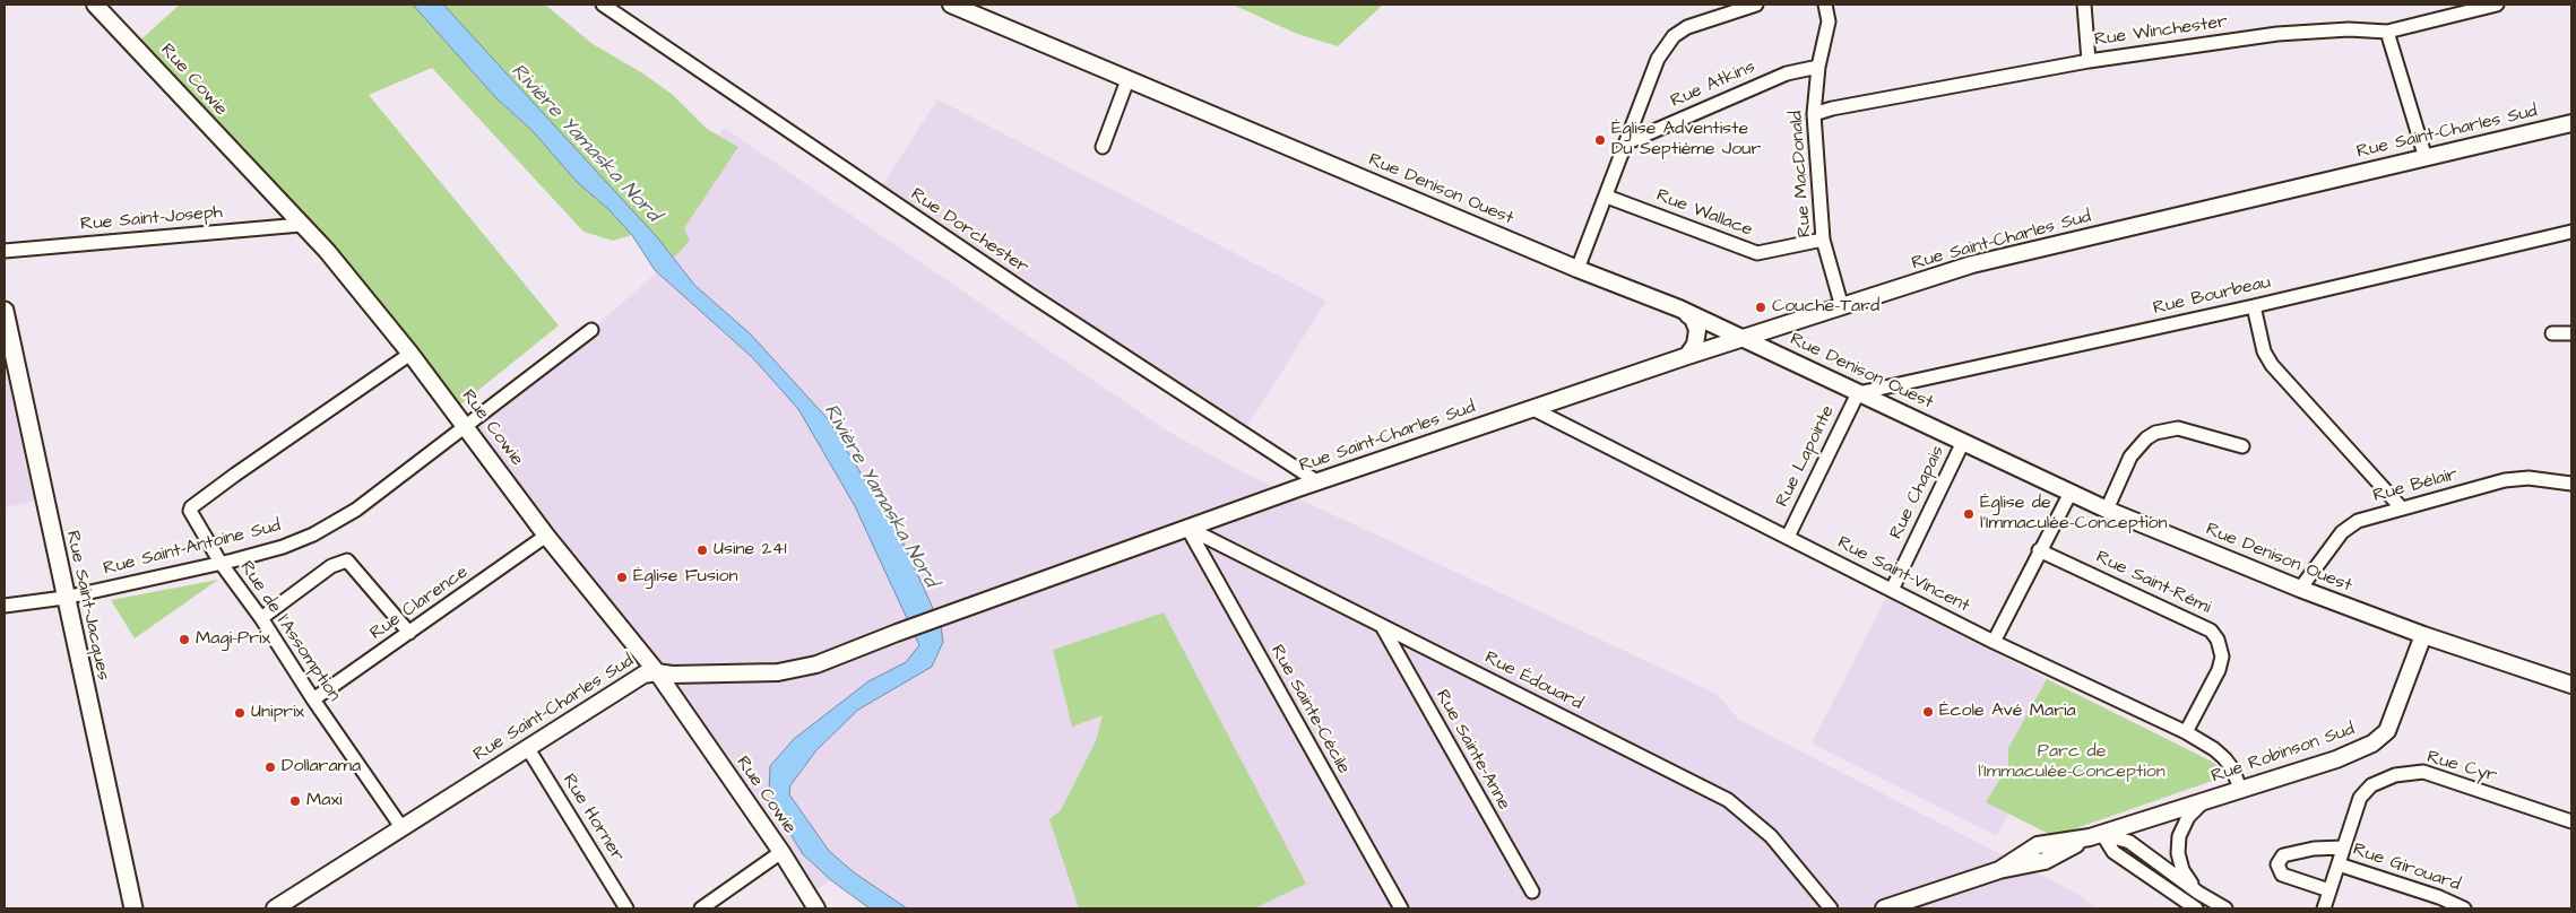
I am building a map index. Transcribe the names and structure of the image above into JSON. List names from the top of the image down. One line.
{"streets":{"main road":["Rue Saint-Jacques"],"street":["Rue Winchester","Rue Cowie","Rue Atkins","Rue Saint-Charles Sud","Rue MacDonald","Rue Denison Ouest","Rue Wallace","Rue Saint-Joseph","Rue Dorchester","Rue Bourbeau","Rue Lapointe","Rue Bélair","Rue Chapais","Rue Saint-Antoine Sud","Rue Saint-Vincent","Rue Saint-Rémi","Rue Clarence","Rue de l'Assomption","Rue Édouard","Rue Sainte-Cécile","Rue Sainte-Anne","Rue Robinson Sud","Rue Cyr","Rue Horner","Rue Girouard"]},"crossings":[["Rue Winchester","Rue MacDonald"],["Rue Cowie","Rue Saint-Charles Sud"],["Rue Cowie","Rue Saint-Joseph"],["Rue Cowie","Rue Saint-Antoine Sud"],["Rue Cowie","Rue Clarence"],["Rue Cowie","Rue de l'Assomption"],["Rue Atkins","Rue MacDonald"],["Rue Saint-Charles Sud","Rue MacDonald"],["Rue Saint-Charles Sud","Rue Denison Ouest"],["Rue Saint-Charles Sud","Rue Dorchester"],["Rue Saint-Charles Sud","Rue Saint-Vincent"],["Rue Saint-Charles Sud","Rue de l'Assomption"],["Rue Saint-Charles Sud","Rue Édouard"],["Rue Saint-Charles Sud","Rue Sainte-Cécile"],["Rue Saint-Charles Sud","Rue Horner"],["Rue MacDonald","Rue Wallace"],["Rue Denison Ouest","Rue Bourbeau"],["Rue Denison Ouest","Rue Lapointe"],["Rue Denison Ouest","Rue Bélair"],["Rue Denison Ouest","Rue Chapais"],["Rue Denison Ouest","Rue Robinson Sud"],["Rue Bourbeau","Rue Lapointe"],["Rue Lapointe","Rue Saint-Vincent"],["Rue Chapais","Rue Saint-Vincent"],["Rue Saint-Antoine Sud","Rue Saint-Jacques"],["Rue Saint-Antoine Sud","Rue de l'Assomption"],["Rue Saint-Vincent","Rue Saint-Rémi"],["Rue Saint-Vincent","Rue Robinson Sud"],["Rue Clarence","Rue de l'Assomption"],["Rue Édouard","Rue Sainte-Cécile"],["Rue Édouard","Rue Sainte-Anne"],["Rue Cyr","Rue Girouard"]],"water":["Rivière Yamaska Nord"],"parks":["Parc de l'Immaculée-Conception"],"places":["Église Adventiste Du Septième Jour","Couche-Tard","Église de l'Immaculée-Conception","Usine 241","Église Fusion","Magi-Prix","École Avé Maria","Uniprix","Dollarama","Maxi"]}
